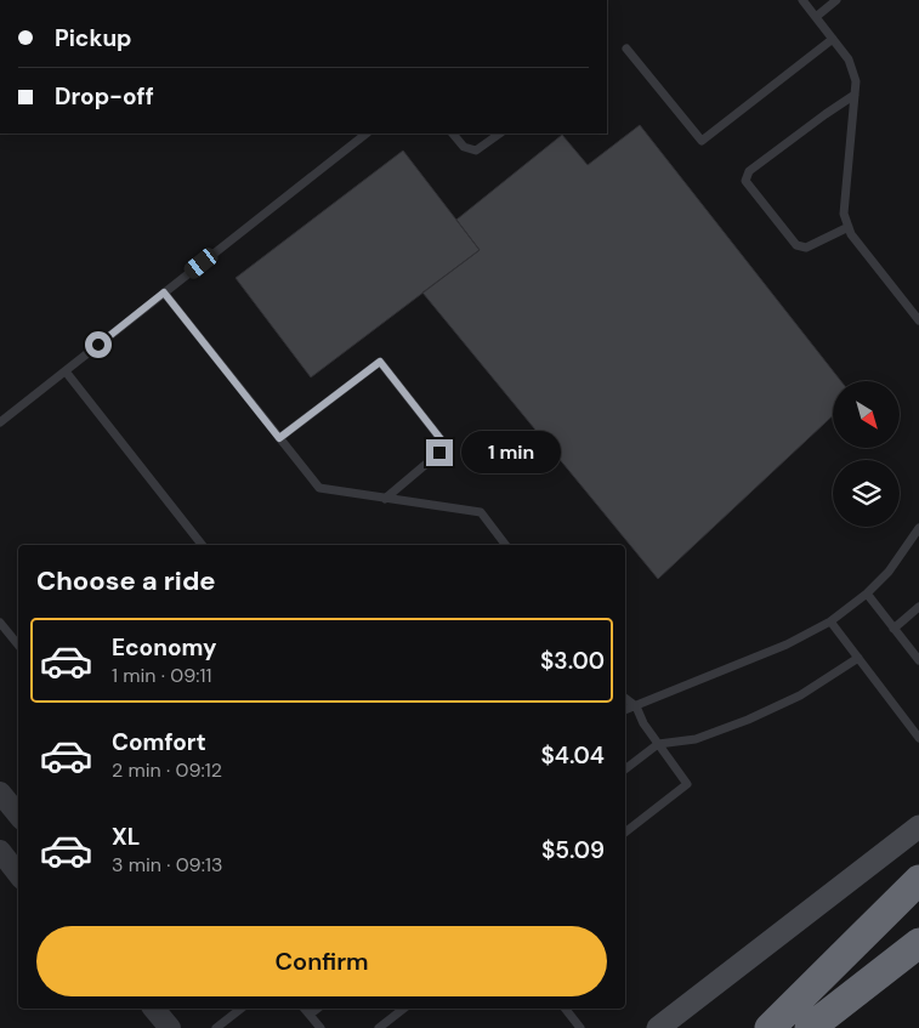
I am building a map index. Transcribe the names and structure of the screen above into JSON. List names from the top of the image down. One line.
{"north":"bottom right","page":{"banner":["Pickup","Drop-off"],"bubble":"1 min","heading":"Choose a ride","list":[{"name":"Economy","note":"1 min · 09:11","value":"$3.00"},{"name":"Comfort","note":"2 min · 09:12","value":"$4.04"},{"name":"XL","note":"3 min · 09:13","value":"$5.09"}],"buttons":"Confirm"}}
